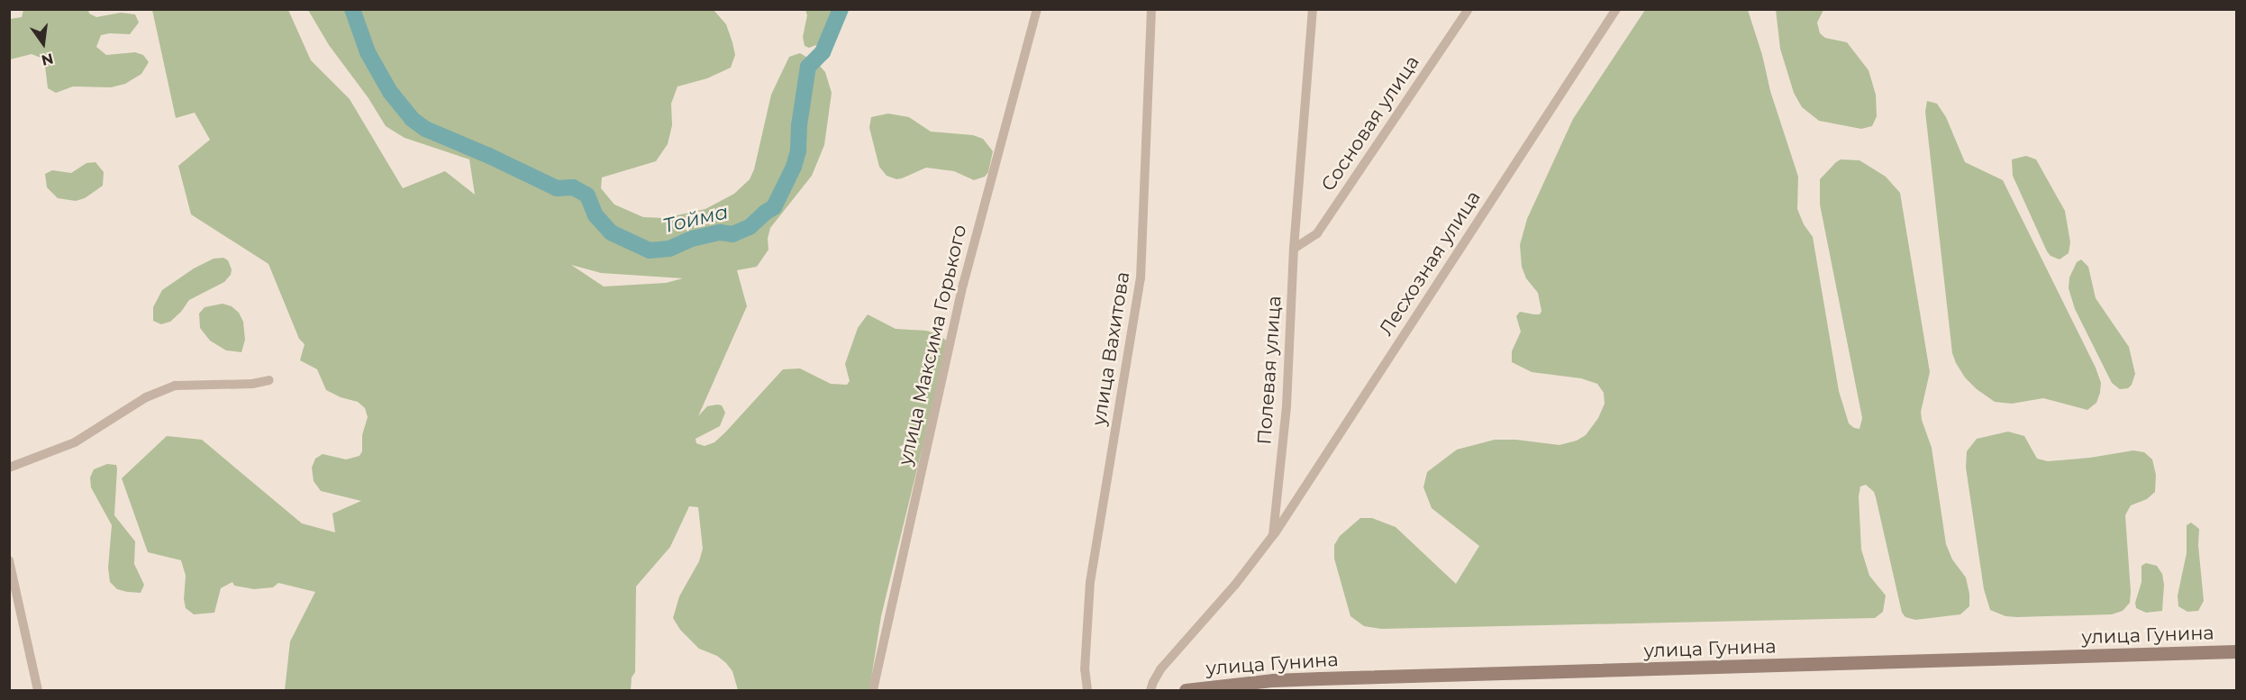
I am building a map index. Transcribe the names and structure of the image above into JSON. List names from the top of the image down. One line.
{"streets":{"main road":["улица Гунина"],"street":["Сосновая улица","Лесхозная улица","улица Максима Горького","улица Вахитова","Полевая улица"]},"crossings":[["Сосновая улица","Полевая улица"],["Лесхозная улица","Полевая улица"]],"water":["Тойма"],"north":"bottom"}
